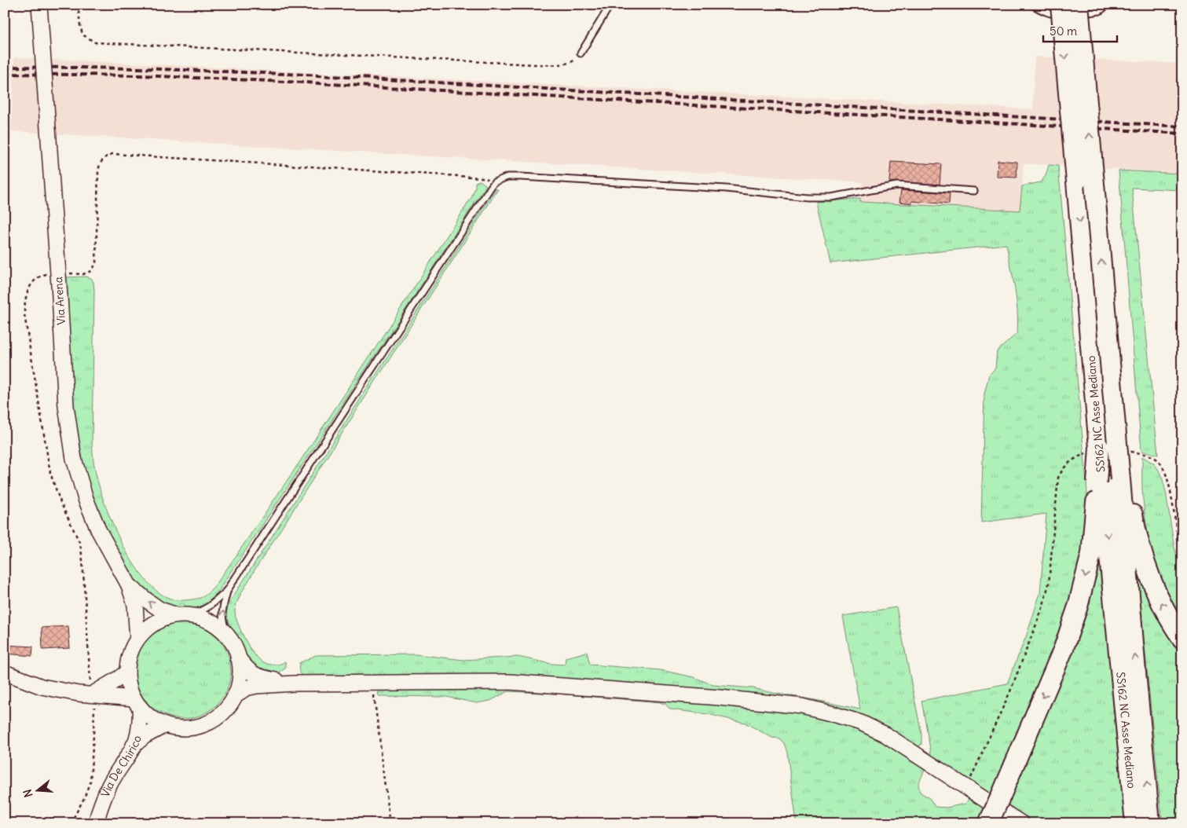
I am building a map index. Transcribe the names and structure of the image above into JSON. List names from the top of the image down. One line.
{"streets":{"highway":["SS162 NC Asse Mediano"],"street":["Via Arena","Via De Chirico"]},"crossings":[["Via Arena","Via De Chirico"]],"scale_bar":"50 m","north":"left"}
